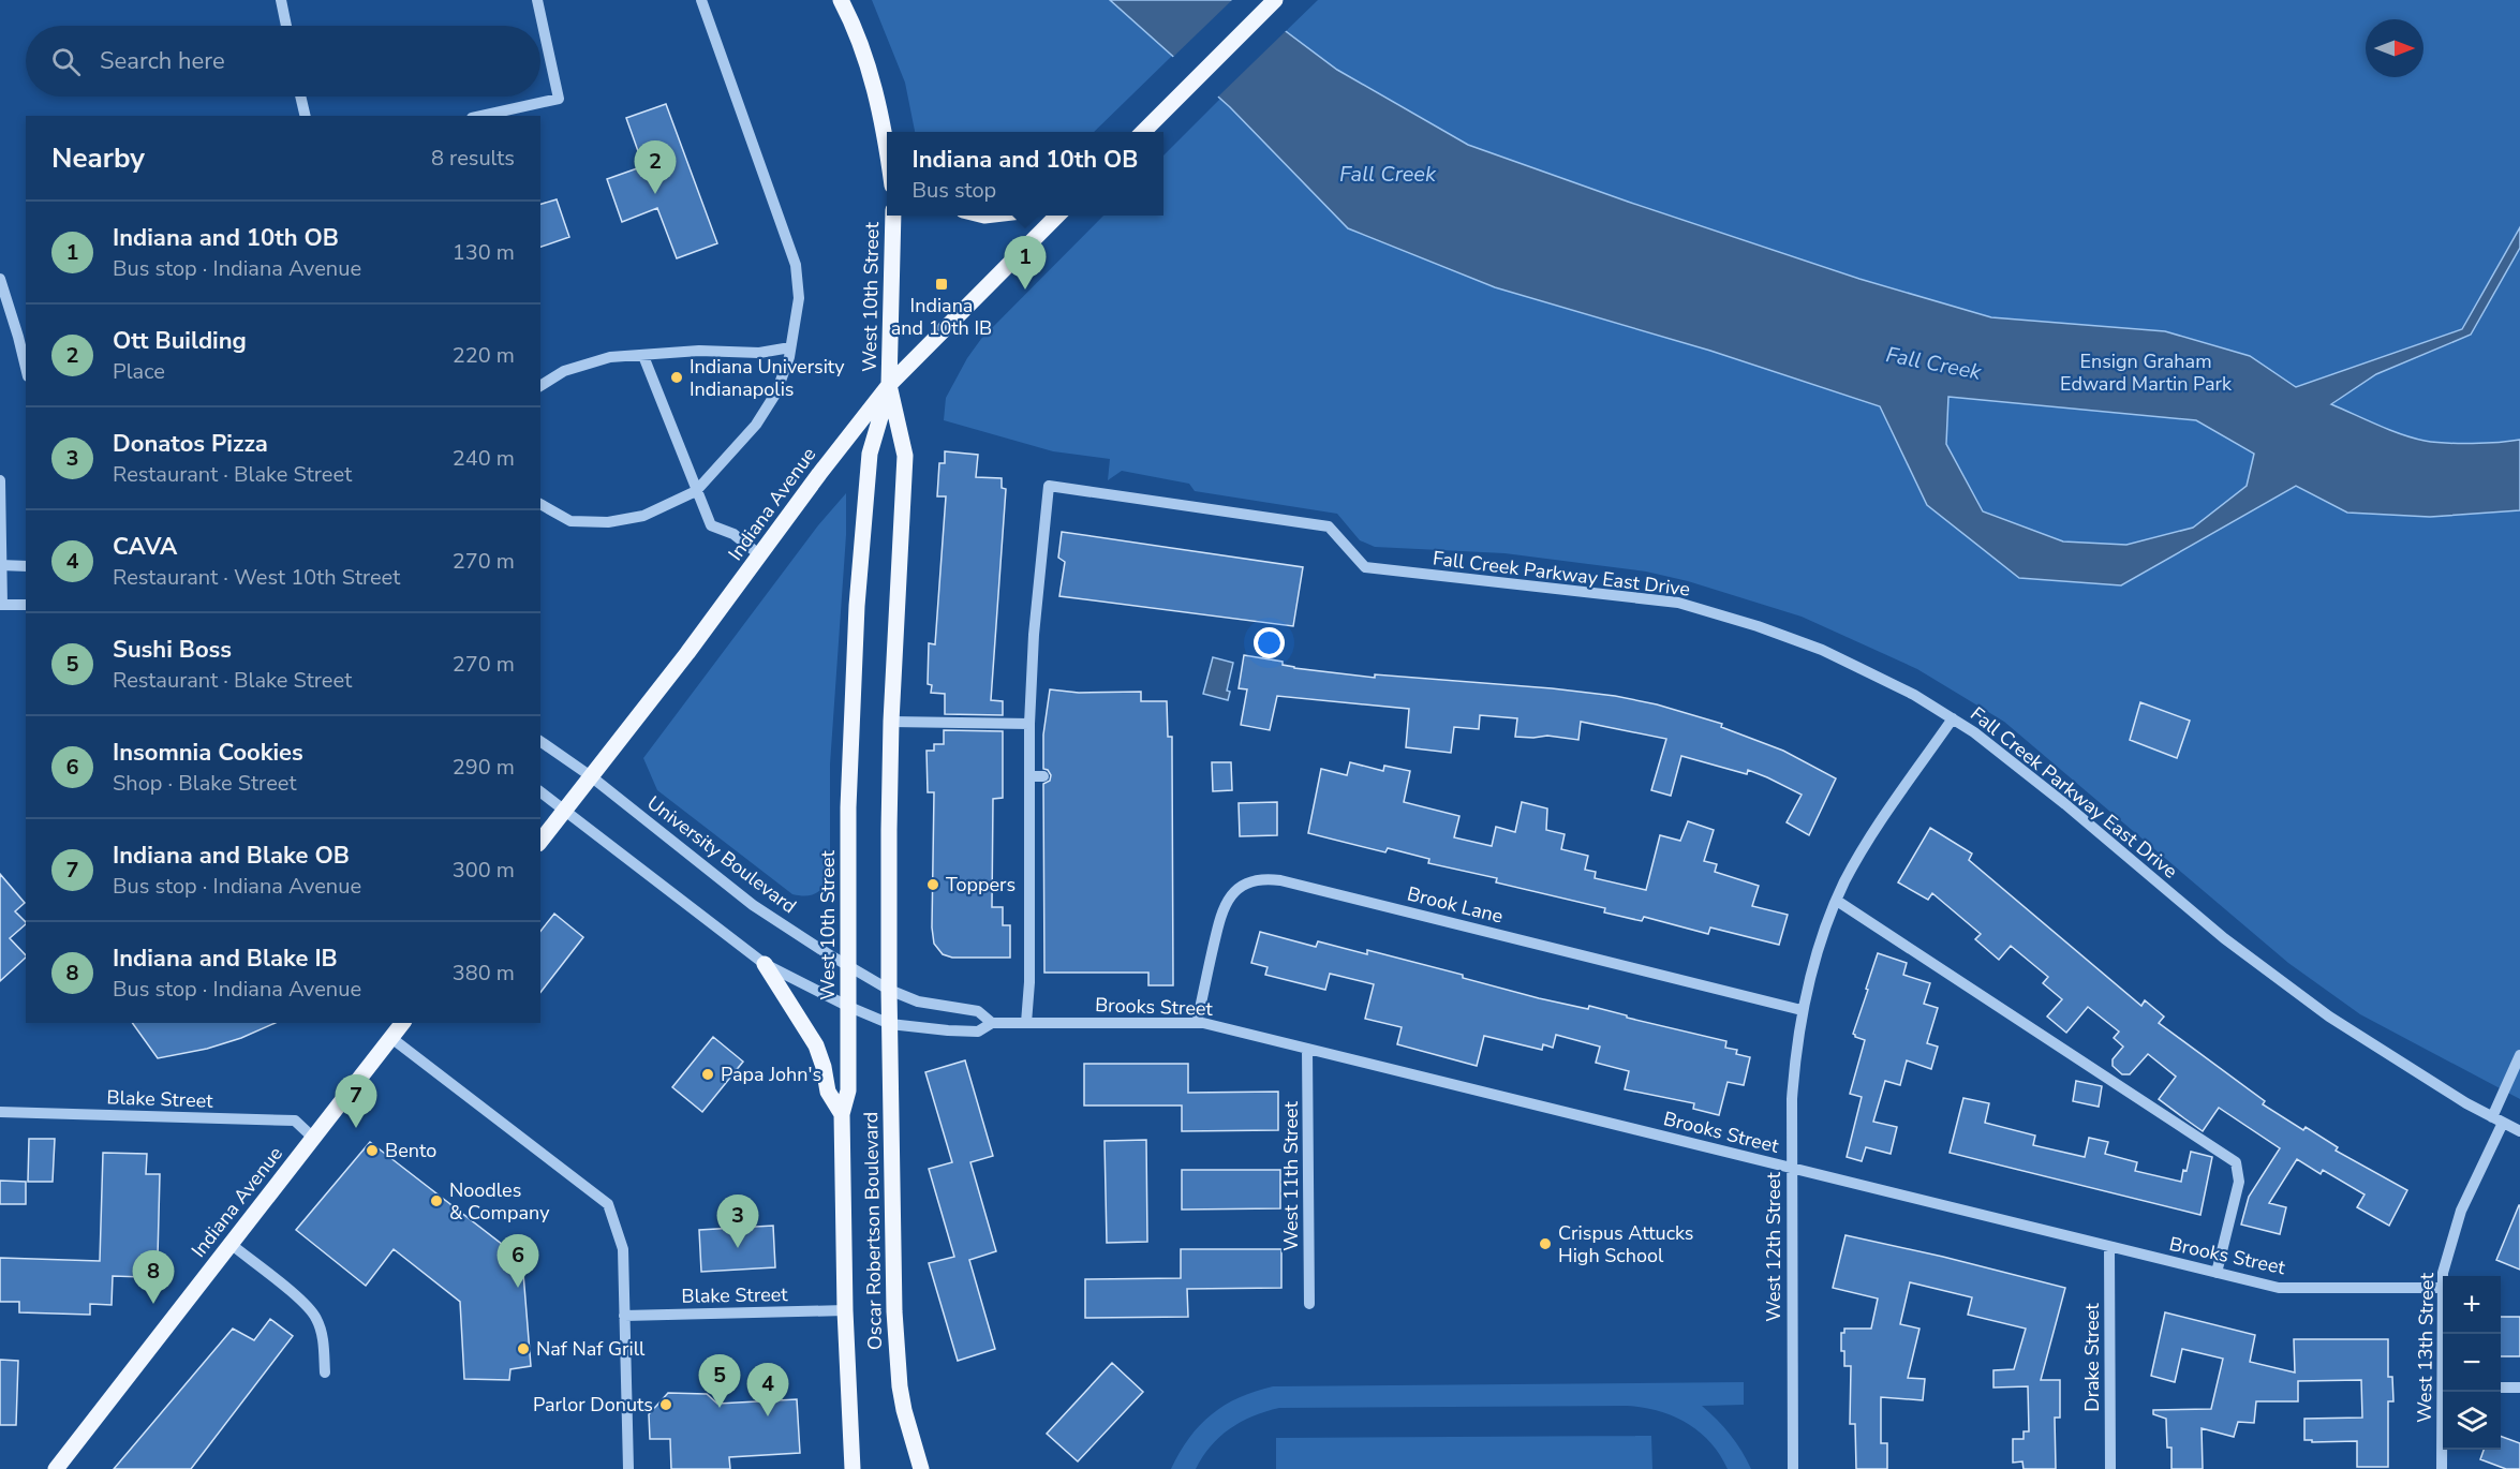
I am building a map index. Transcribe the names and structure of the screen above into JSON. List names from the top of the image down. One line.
{"streets":{"main road":["West 10th Street","Indiana Avenue","Oscar Robertson Boulevard"],"street":["Fall Creek Parkway East Drive","University Boulevard","Brook Lane","Brooks Street","Blake Street","West 11th Street","West 12th Street","West 13th Street","Drake Street"]},"crossings":[["West 10th Street","Indiana Avenue"],["West 10th Street","University Boulevard"],["West 10th Street","Brooks Street"],["West 10th Street","Blake Street"],["West 10th Street","Oscar Robertson Boulevard"],["Indiana Avenue","University Boulevard"],["Indiana Avenue","Blake Street"],["Fall Creek Parkway East Drive","West 12th Street"],["Fall Creek Parkway East Drive","West 13th Street"],["University Boulevard","Brooks Street"],["University Boulevard","Oscar Robertson Boulevard"],["Brook Lane","Brooks Street"],["Brook Lane","West 12th Street"],["Brooks Street","West 11th Street"],["Brooks Street","Oscar Robertson Boulevard"],["Brooks Street","West 12th Street"],["Brooks Street","West 13th Street"],["Brooks Street","Drake Street"]],"water":["Fall Creek"],"parks":["Ensign Graham Edward Martin Park"],"places":{"transit":["Indiana and 10th IB"],"other":["Indiana University Indianapolis","Toppers","Papa John's","Bento","Noodles & Company","Crispus Attucks High School","Naf Naf Grill","Parlor Donuts"]},"north":"right","page":{"search":"Search here","heading":["Nearby","8 results"],"popup":["Indiana and 10th OB","Bus stop"],"pins":["2","1","7","3","6","8","5","4"],"list":[{"mark":"1","name":"Indiana and 10th OB","note":"Bus stop · Indiana Avenue","value":"130 m"},{"mark":"2","name":"Ott Building","note":"Place","value":"220 m"},{"mark":"3","name":"Donatos Pizza","note":"Restaurant · Blake Street","value":"240 m"},{"mark":"4","name":"CAVA","note":"Restaurant · West 10th Street","value":"270 m"},{"mark":"5","name":"Sushi Boss","note":"Restaurant · Blake Street","value":"270 m"},{"mark":"6","name":"Insomnia Cookies","note":"Shop · Blake Street","value":"290 m"},{"mark":"7","name":"Indiana and Blake OB","note":"Bus stop · Indiana Avenue","value":"300 m"},{"mark":"8","name":"Indiana and Blake IB","note":"Bus stop · Indiana Avenue","value":"380 m"}],"map_buttons":["+","−"]}}
